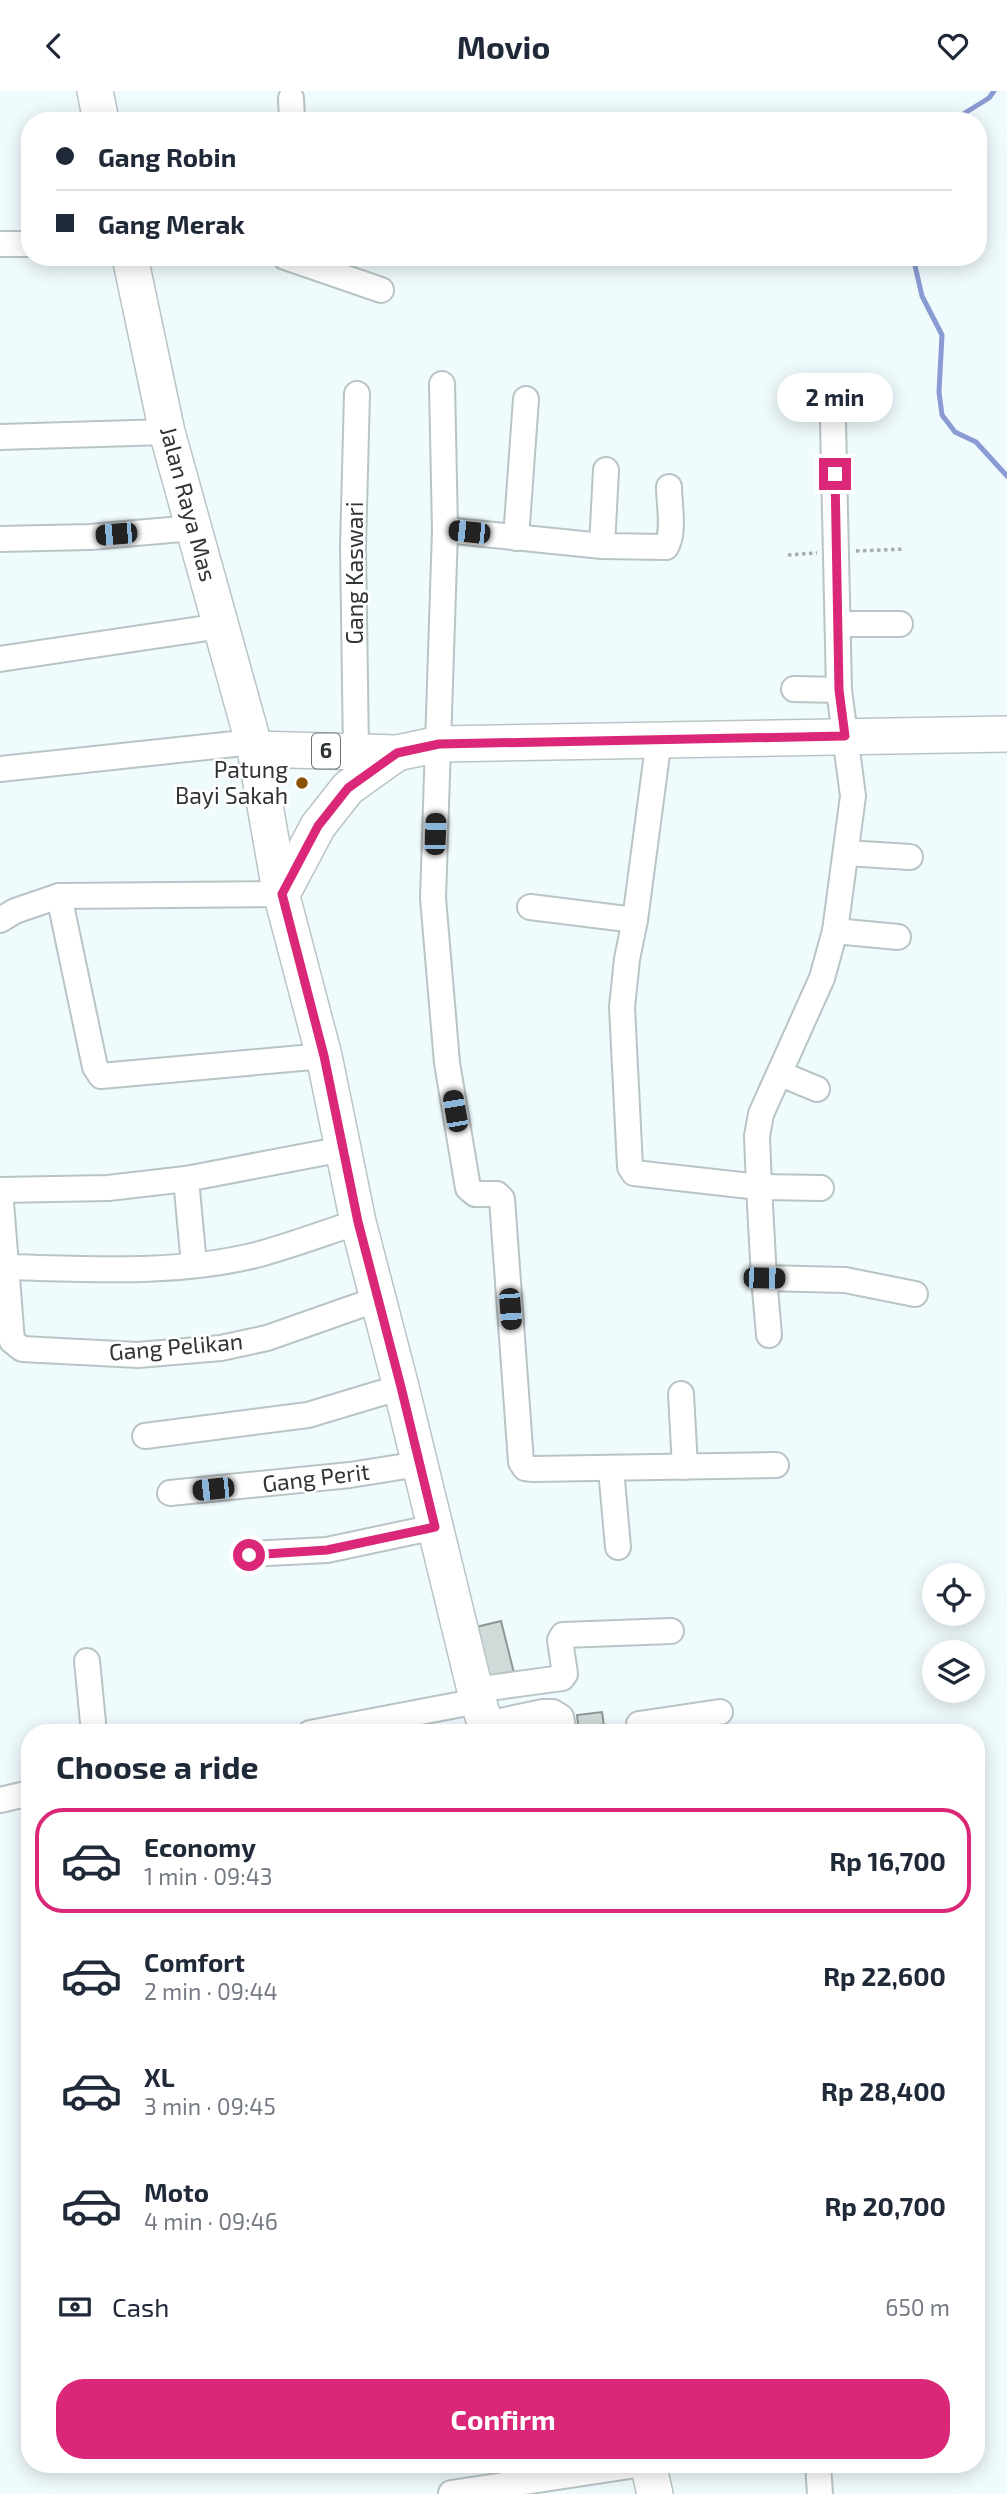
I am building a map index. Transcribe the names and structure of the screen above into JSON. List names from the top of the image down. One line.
{"streets":{"highway":["Jalan Raya Mas","6"],"street":["Gang Kaswari","Gang Pelikan","Gang Perit"]},"crossings":[["Jalan Raya Mas","6"],["Jalan Raya Mas","Gang Pelikan"],["Jalan Raya Mas","Gang Perit"],["Gang Kaswari","6"]],"places":["Patung Bayi Sakah"],"page":{"header":"Movio","banner":["Gang Robin","Gang Merak"],"bubble":"2 min","heading":"Choose a ride","list":[{"name":"Economy","note":"1 min · 09:43","value":"Rp 16,700"},{"name":"Comfort","note":"2 min · 09:44","value":"Rp 22,600"},{"name":"XL","note":"3 min · 09:45","value":"Rp 28,400"},{"name":"Moto","note":"4 min · 09:46","value":"Rp 20,700"}],"pay":["Cash","650 m"],"buttons":"Confirm"}}
